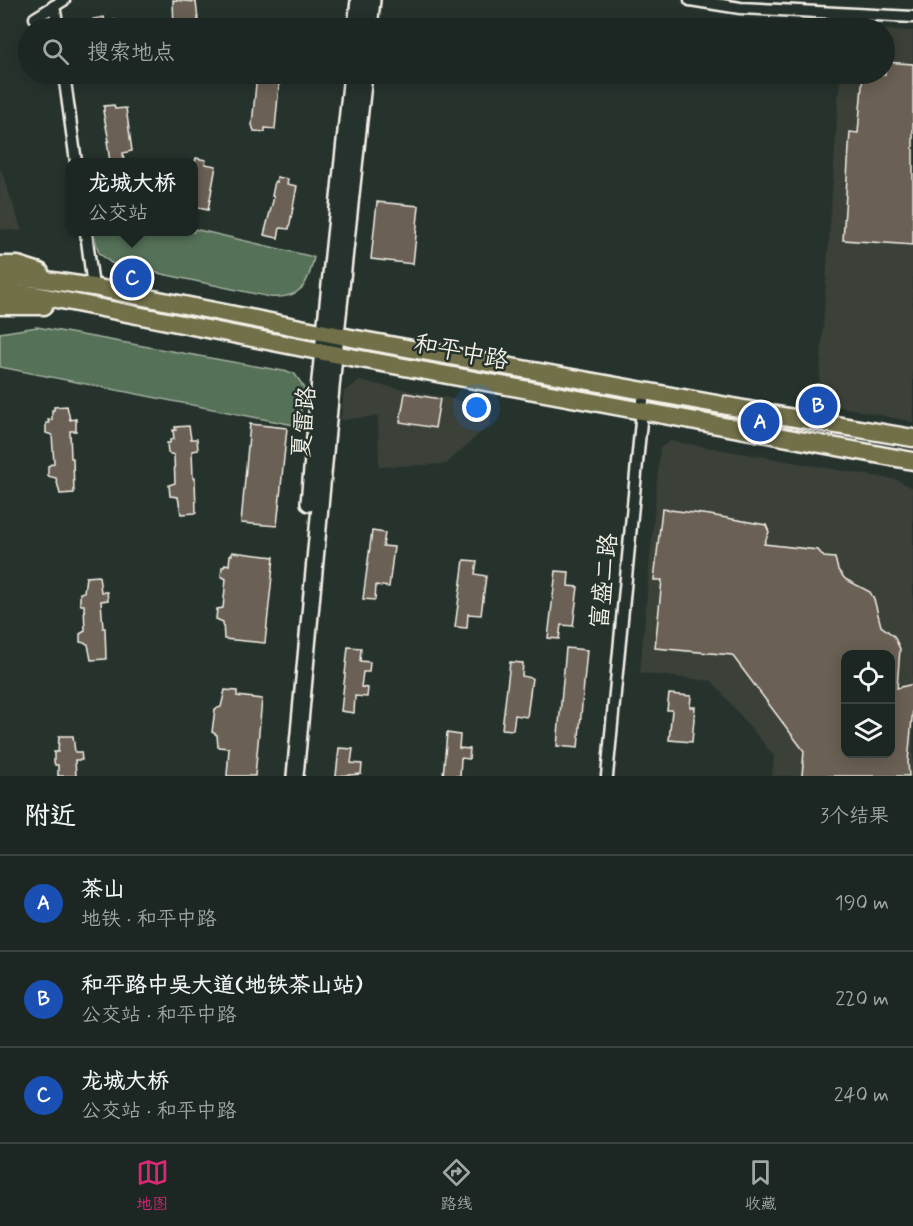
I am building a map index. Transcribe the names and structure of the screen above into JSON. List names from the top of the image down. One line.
{"streets":{"main road":["和平中路"],"street":["夏雷路","富盛二路"]},"crossings":[["和平中路","夏雷路"],["和平中路","富盛二路"]],"page":{"search":"搜索地点","popup":["龙城大桥","公交站"],"pins":["C","B","A"],"heading":["附近","3个结果"],"list":[{"mark":"A","name":"茶山","note":"地铁 · 和平中路","value":"190 m"},{"mark":"B","name":"和平路中吴大道(地铁茶山站)","note":"公交站 · 和平中路","value":"220 m"},{"mark":"C","name":"龙城大桥","note":"公交站 · 和平中路","value":"240 m"}],"nav":["地图","路线","收藏"]}}
